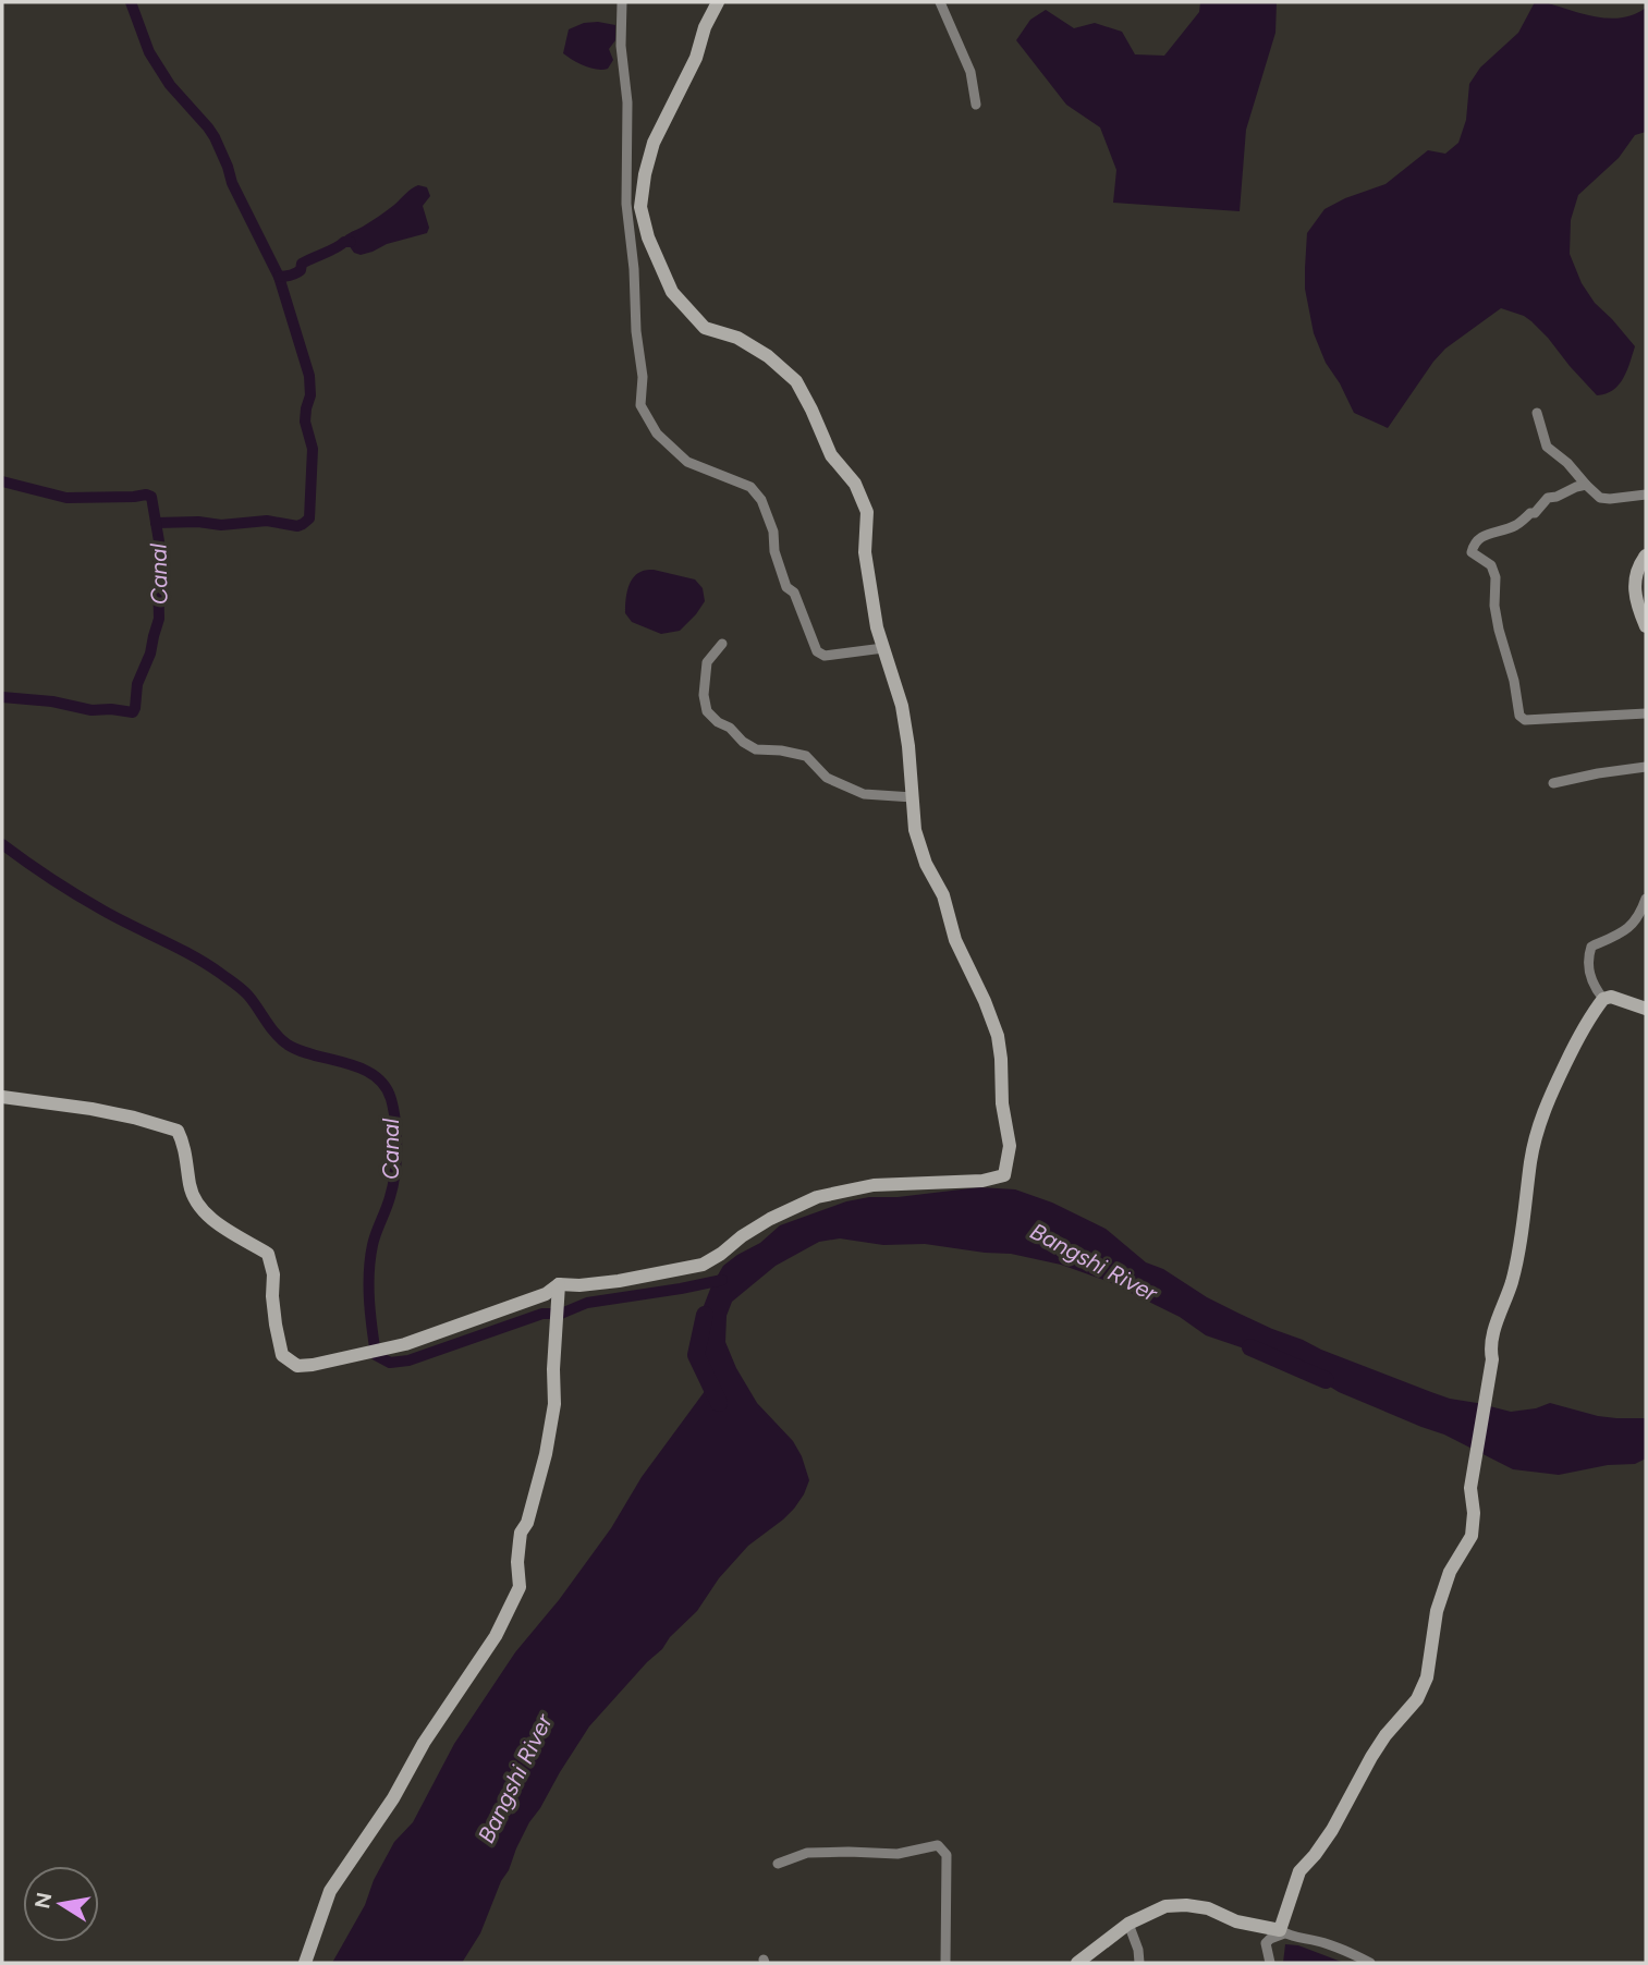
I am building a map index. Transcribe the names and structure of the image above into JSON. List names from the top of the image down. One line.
{"water":["Canal","Bangshi River"],"north":"left"}
